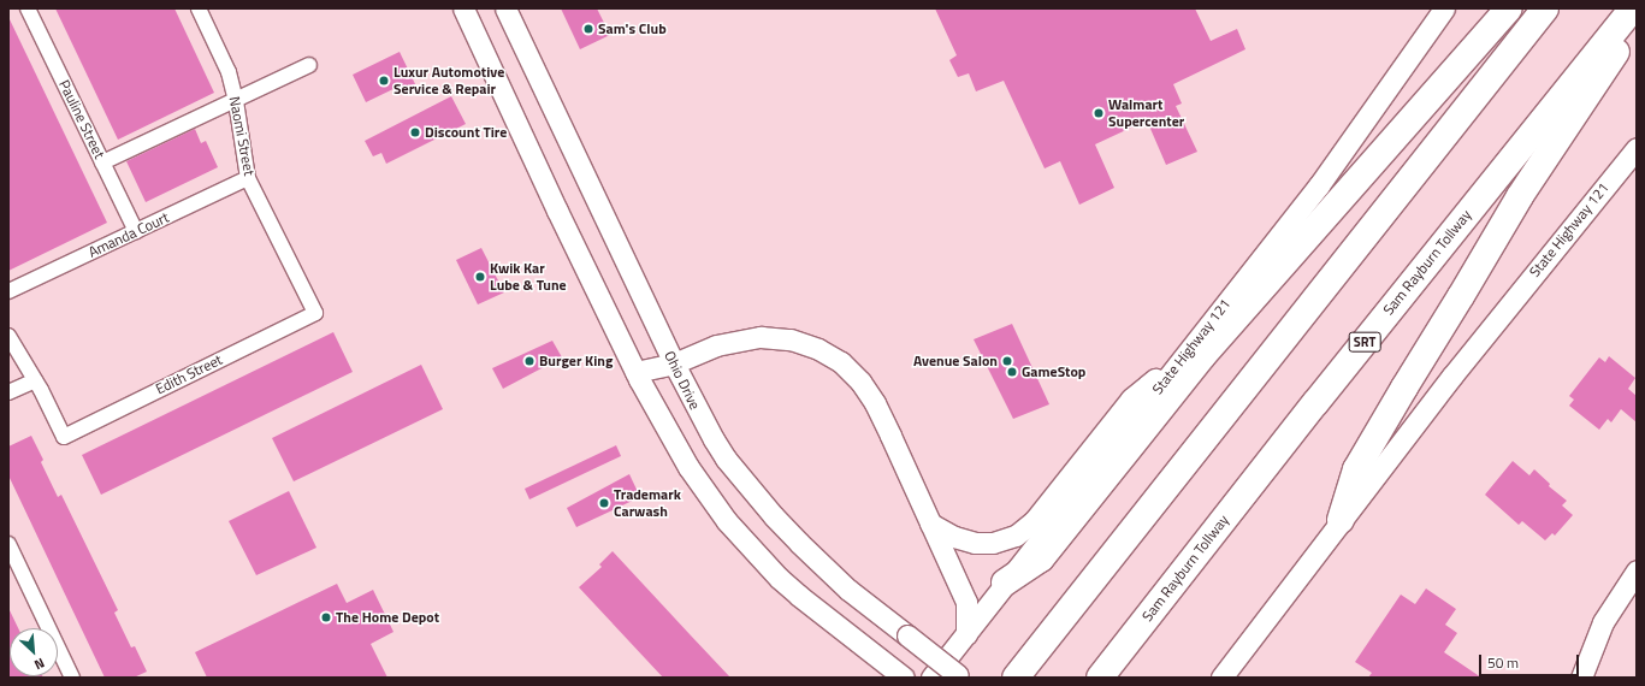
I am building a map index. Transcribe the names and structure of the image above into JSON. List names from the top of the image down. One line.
{"streets":{"highway":["Sam Rayburn Tollway","SRT"],"main road":["State Highway 121","Ohio Drive"],"street":["Pauline Street","Naomi Street","Amanda Court","Edith Street"]},"crossings":[["Pauline Street","Amanda Court"],["Naomi Street","Amanda Court"],["Naomi Street","Edith Street"]],"places":["Sam's Club","Luxur Automotive Service & Repair","Walmart Supercenter","Discount Tire","Kwik Kar Lube & Tune","Burger King","Avenue Salon","GameStop","Trademark Carwash","The Home Depot"],"scale_bar":"50 m","north":"bottom right"}
